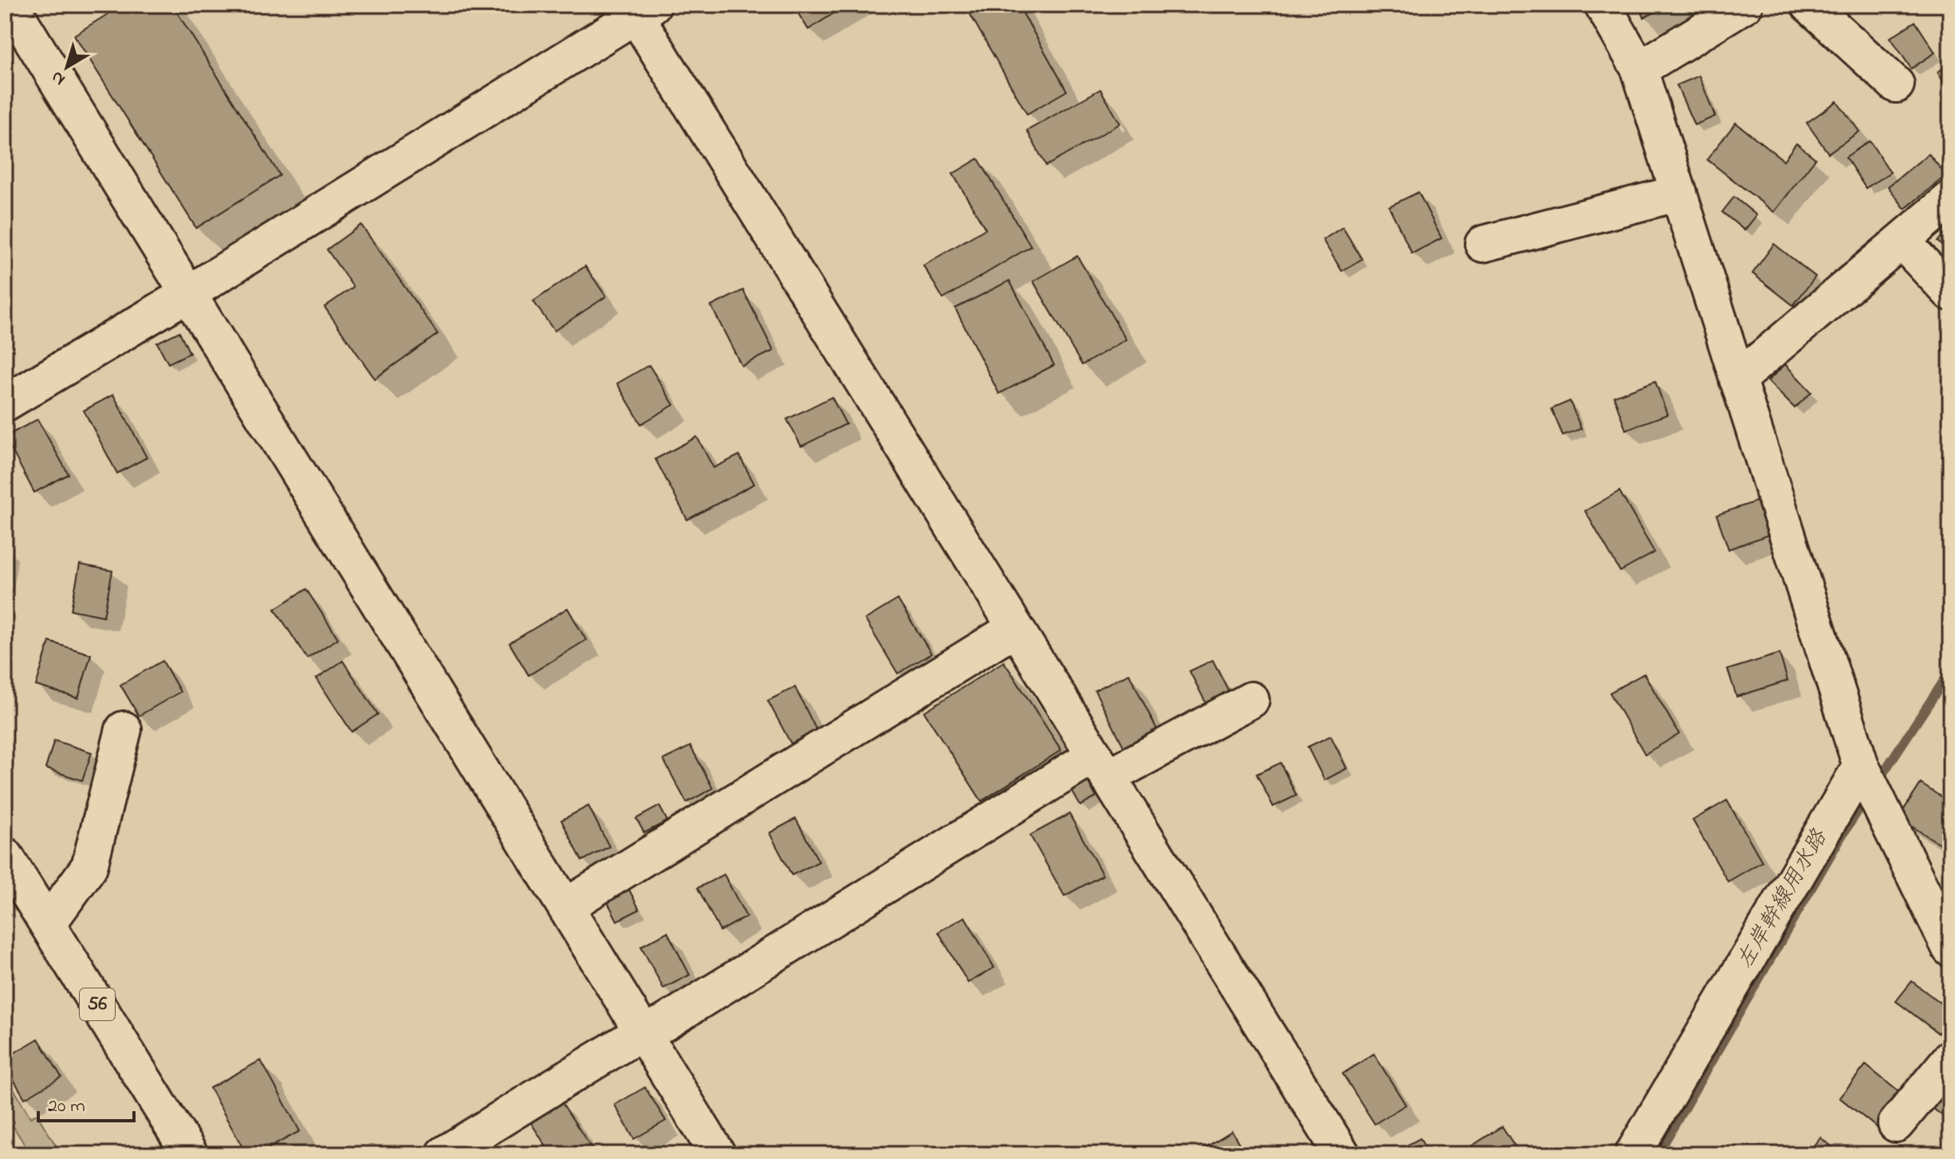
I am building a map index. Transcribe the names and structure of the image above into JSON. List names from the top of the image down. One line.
{"streets":{"street":["56"]},"water":["左岸幹線用水路"],"scale_bar":"20 m","north":"bottom left"}
